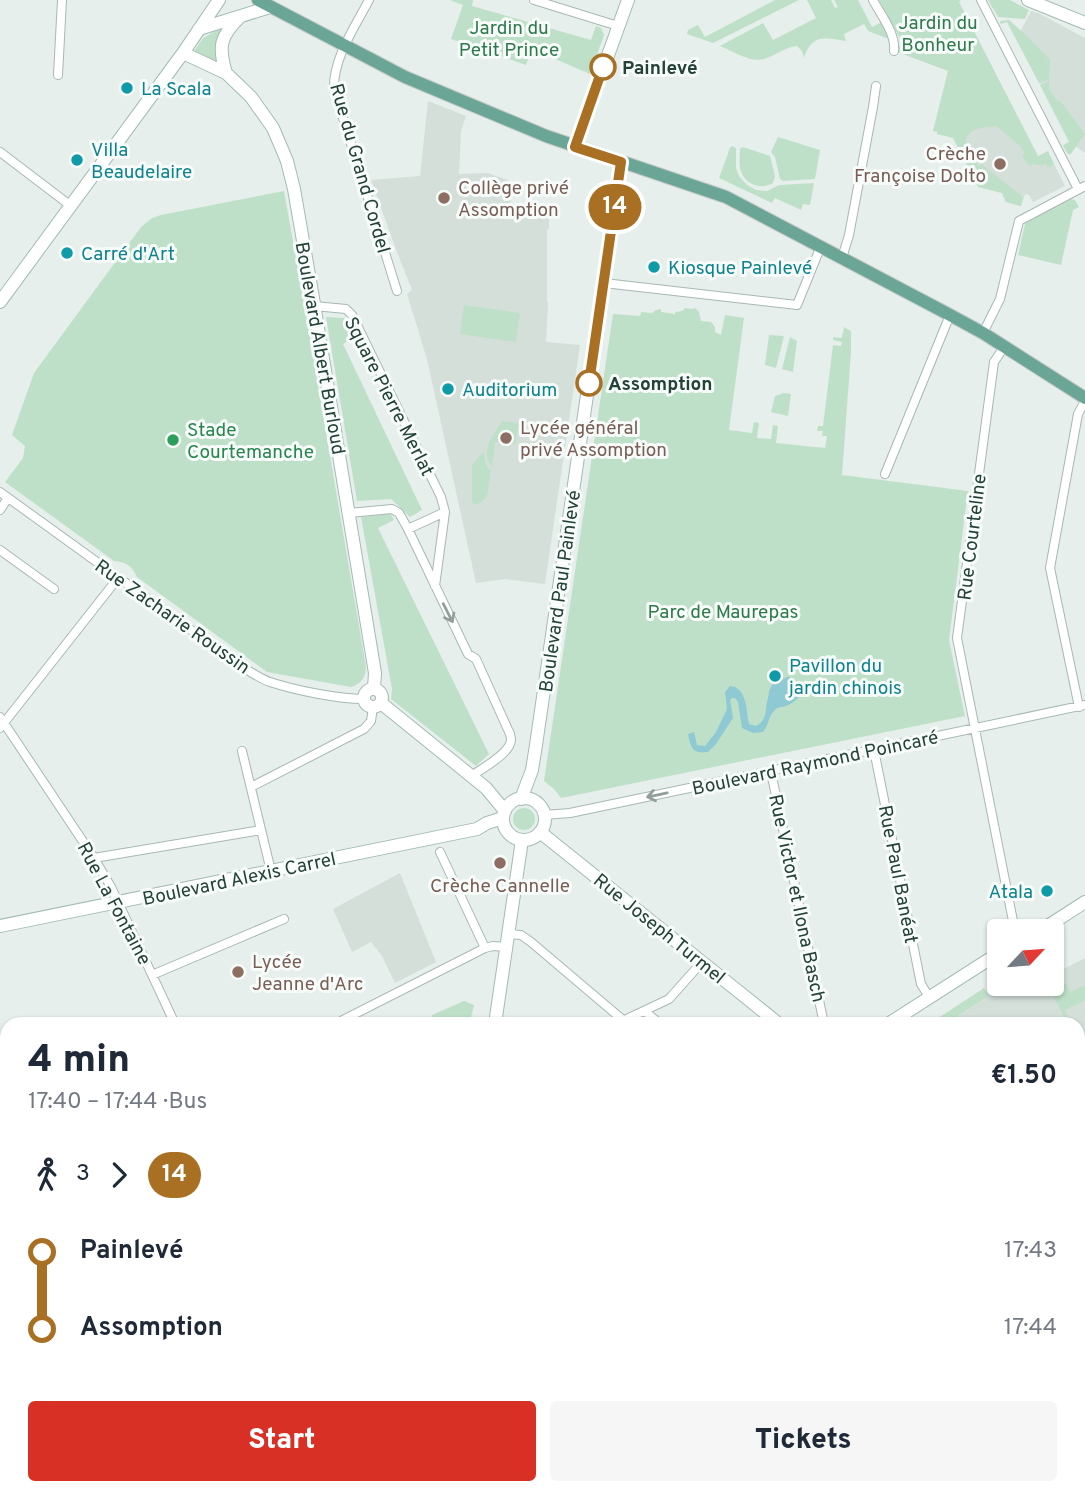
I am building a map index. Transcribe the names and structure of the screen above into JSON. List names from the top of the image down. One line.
{"streets":{"street":["Rue du Grand Cordel","Boulevard Albert Burloud","Square Pierre Merlat","Rue Courteline","Boulevard Paul Painlevé","Rue Zacharie Roussin","Boulevard Raymond Poincaré","Rue Paul Banéat","Boulevard Alexis Carrel","Rue Victor et Ilona Basch","Rue La Fontaine","Rue Joseph Turmel"]},"crossings":[["Boulevard Albert Burloud","Square Pierre Merlat"],["Boulevard Albert Burloud","Rue Zacharie Roussin"],["Rue Courteline","Boulevard Raymond Poincaré"],["Boulevard Paul Painlevé","Boulevard Raymond Poincaré"],["Boulevard Paul Painlevé","Boulevard Alexis Carrel"],["Boulevard Paul Painlevé","Rue Joseph Turmel"],["Boulevard Raymond Poincaré","Rue Paul Banéat"],["Boulevard Raymond Poincaré","Boulevard Alexis Carrel"],["Boulevard Raymond Poincaré","Rue Victor et Ilona Basch"],["Boulevard Raymond Poincaré","Rue Joseph Turmel"],["Boulevard Alexis Carrel","Rue La Fontaine"],["Boulevard Alexis Carrel","Rue Joseph Turmel"]],"one_way":["Boulevard Raymond Poincaré"],"parks":["Jardin du Bonheur","Jardin du Petit Prince","Parc de Maurepas"],"places":["Painlevé","La Scala","Villa Beaudelaire","Crèche Françoise Dolto","Collège privé Assomption","Carré d'Art","Kiosque Painlevé","Assomption","Auditorium","Lycée général privé Assomption","Stade Courtemanche","Pavillon du jardin chinois","Crèche Cannelle","Atala","Lycée Jeanne d'Arc"],"lines":["bus line 14"],"north":"top right","page":{"on_map":"14","heading":["4 min","17:40 – 17:44 · Bus","€1.50"],"legs":["3","14"],"list":[{"name":"Painlevé","value":"17:43"},{"name":"Assomption","value":"17:44"}],"buttons":["Start","Tickets"]}}
